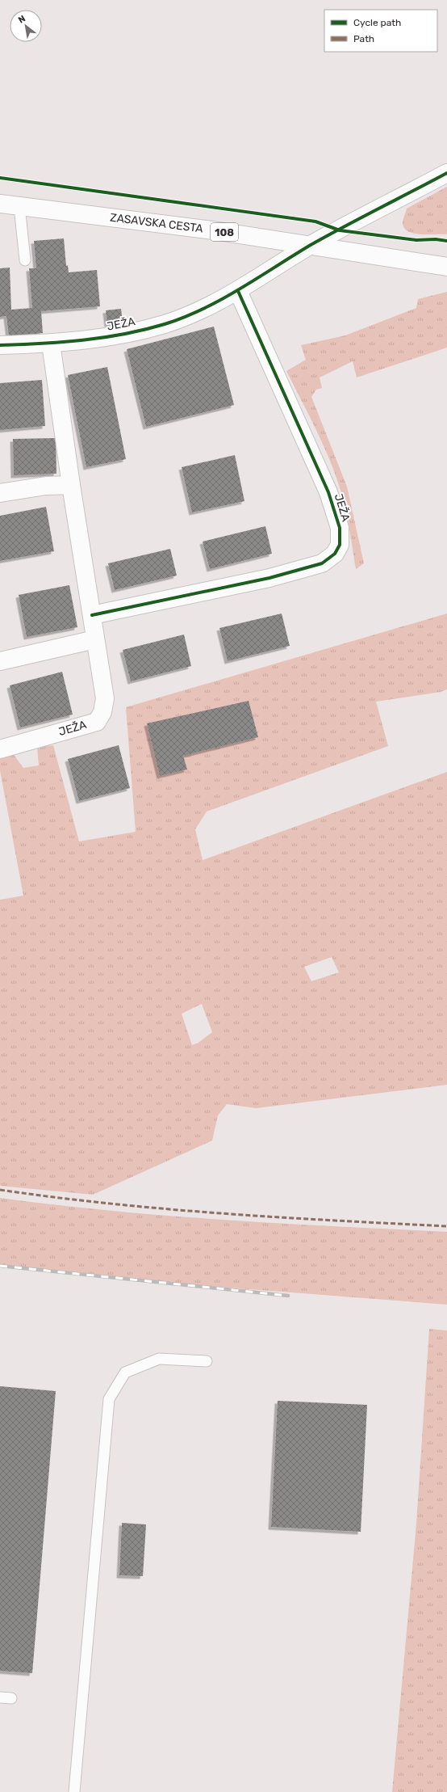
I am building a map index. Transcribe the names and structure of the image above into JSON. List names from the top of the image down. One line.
{"streets":{"street":["ZASAVSKA CESTA","108","JEŽA"]},"crossings":[["ZASAVSKA CESTA","JEŽA"]],"legend":["Cycle path","Path"],"north":"top left"}
